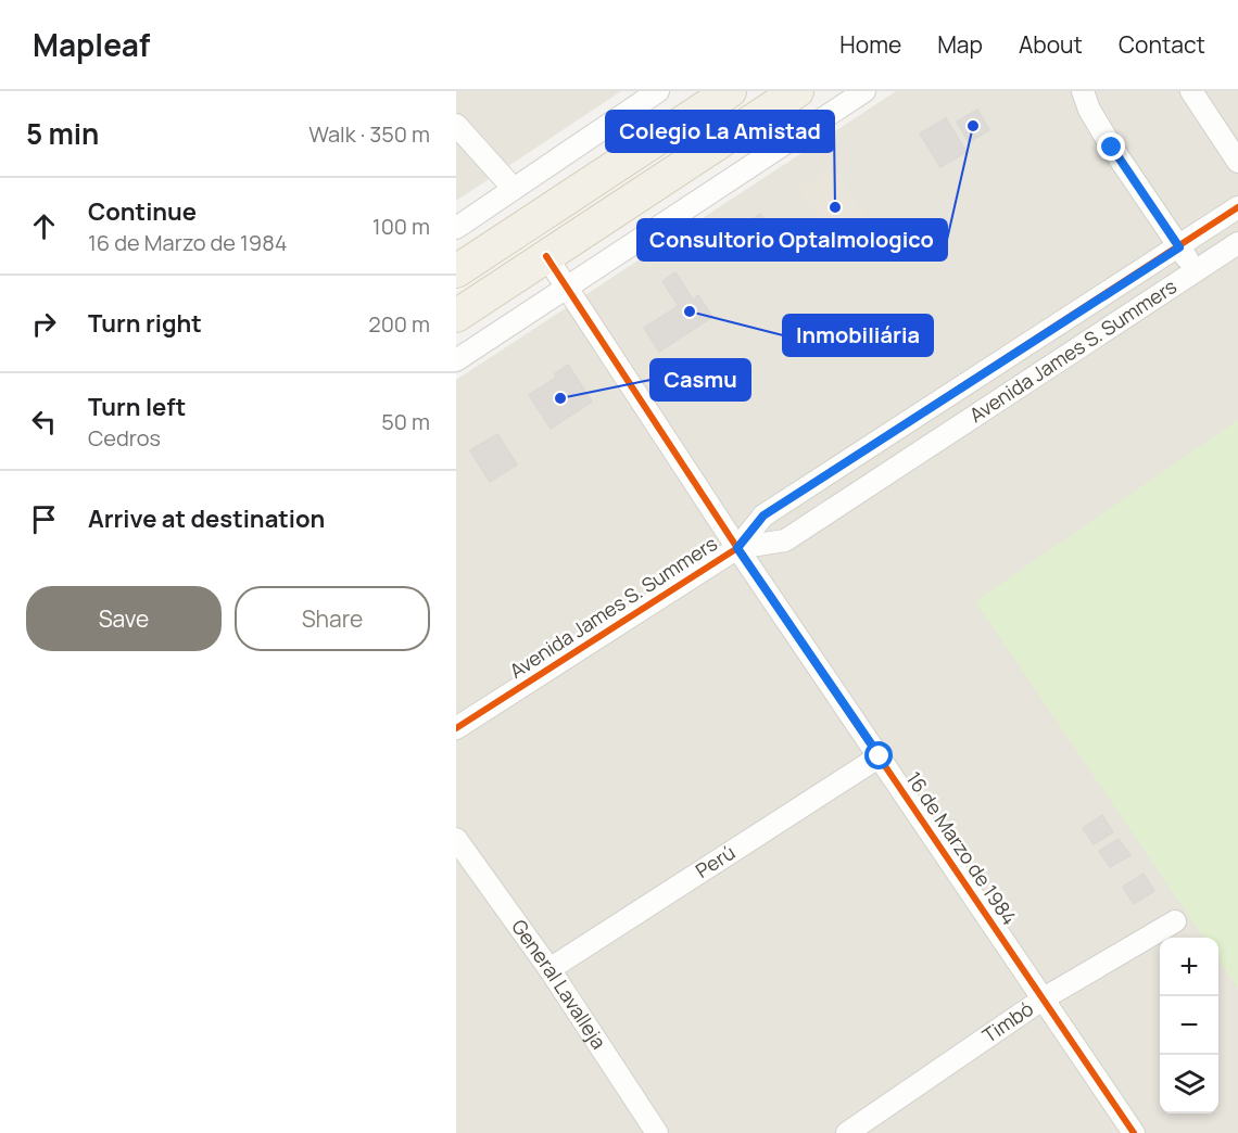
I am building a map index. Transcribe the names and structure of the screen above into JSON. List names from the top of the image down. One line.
{"streets":{"street":["Avenida James S. Summers","16 de Marzo de 1984","Perú","General Lavalleja","Timbó"]},"crossings":[["Avenida James S. Summers","16 de Marzo de 1984"],["16 de Marzo de 1984","Perú"],["16 de Marzo de 1984","Timbó"],["Perú","General Lavalleja"]],"places":["Consultorio Optalmologico","Colegio La Amistad","Inmobiliária","Casmu"],"page":{"header":"Mapleaf","nav":["Home","Map","About","Contact"],"heading":["5 min","Walk · 350 m"],"list":[["Continue","16 de Marzo de 1984","100 m"],["Turn right","200 m"],["Turn left","Cedros","50 m"],"Arrive at destination"],"buttons":["Save","Share"],"map_buttons":["+","−"]}}
